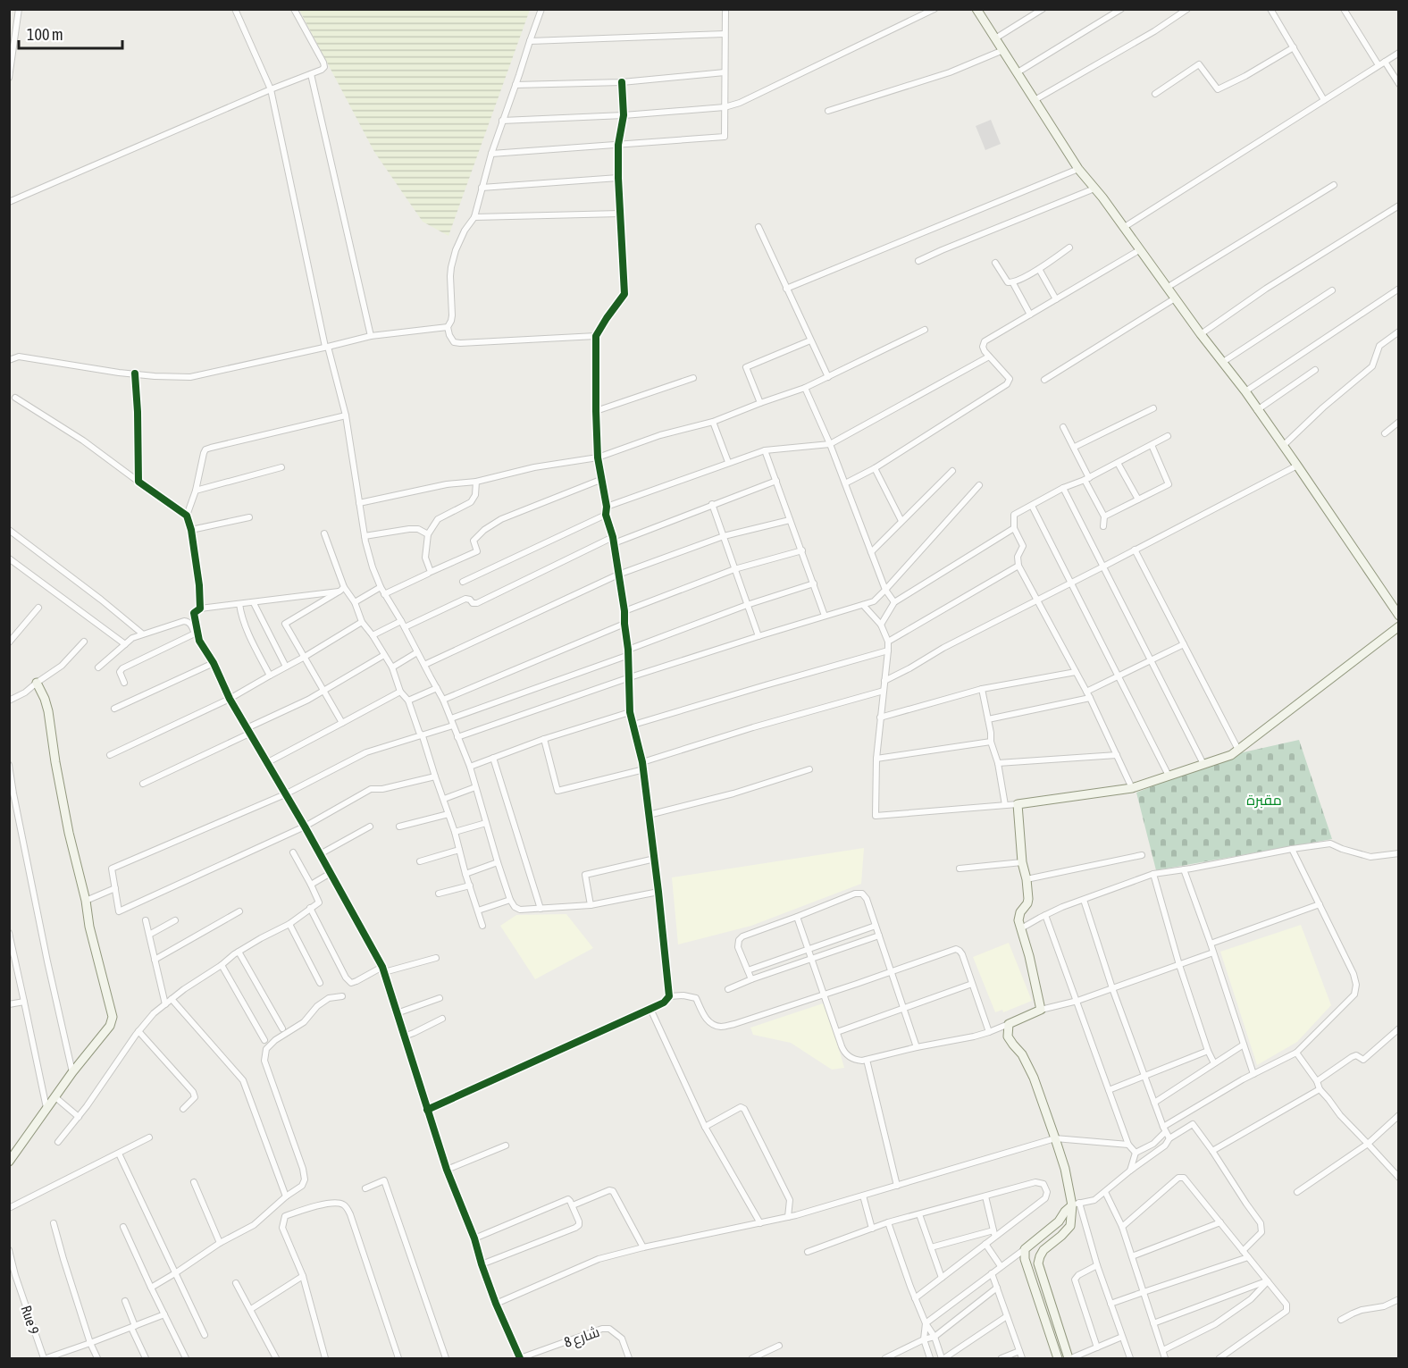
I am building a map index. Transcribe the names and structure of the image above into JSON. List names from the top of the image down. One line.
{"streets":{"street":["Rue 9","شارع 8"]},"parks":["مقبرة"],"scale_bar":"100 m"}
